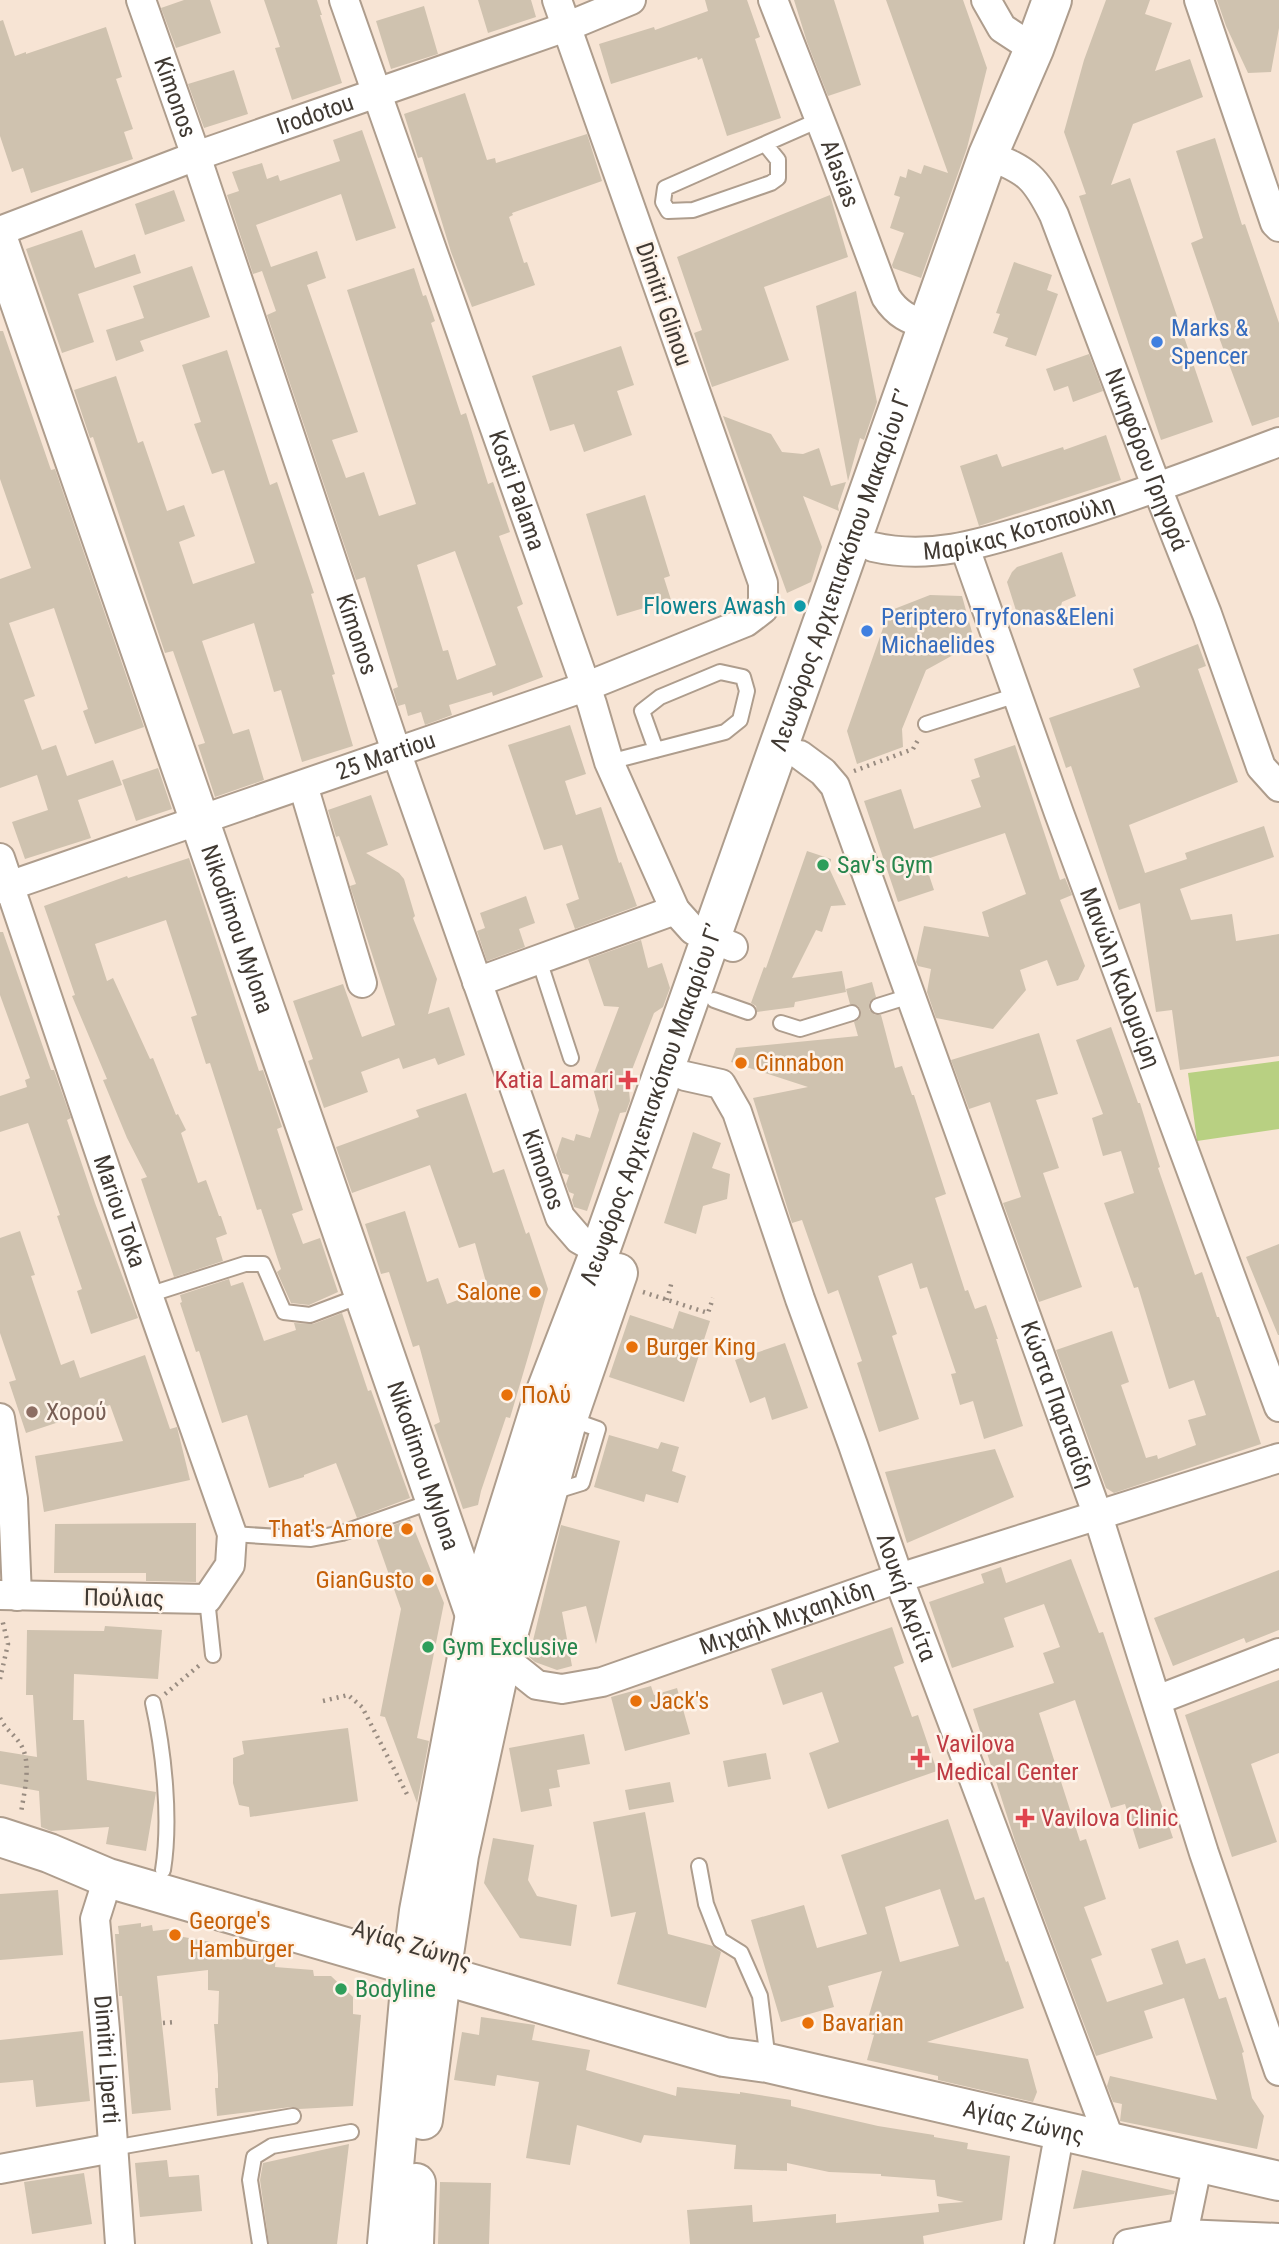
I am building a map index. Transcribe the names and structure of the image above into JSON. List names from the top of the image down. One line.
{"streets":{"main road":["Λεωφόρος Αρχιεπισκόπου Μακαρίου Γ’","Nikodimou Mylona","Αγίας Ζώνης"],"street":["Kimonos","Irodotou","Alasias","Dimitri Glinou","Νικηφόρου Γρηγορά","Kosti Palama","Μαρίκας Κοτοπούλη","25 Martiou","Μανώλη Καλομοίρη","Mariou Toka","Κώστα Παρτασίδη","Λουκή Ακρίτα","Πούλιας","Μιχαήλ Μιχαηλίδη","Dimitri Liperti"]},"crossings":[["Kimonos","Irodotou"],["Kimonos","Λεωφόρος Αρχιεπισκόπου Μακαρίου Γ’"],["Kimonos","25 Martiou"],["Irodotou","Dimitri Glinou"],["Irodotou","Kosti Palama"],["Alasias","Λεωφόρος Αρχιεπισκόπου Μακαρίου Γ’"],["Dimitri Glinou","25 Martiou"],["Νικηφόρου Γρηγορά","Μαρίκας Κοτοπούλη"],["Νικηφόρου Γρηγορά","Λεωφόρος Αρχιεπισκόπου Μακαρίου Γ’"],["Kosti Palama","Λεωφόρος Αρχιεπισκόπου Μακαρίου Γ’"],["Kosti Palama","25 Martiou"],["Μαρίκας Κοτοπούλη","Λεωφόρος Αρχιεπισκόπου Μακαρίου Γ’"],["Μαρίκας Κοτοπούλη","Μανώλη Καλομοίρη"],["Λεωφόρος Αρχιεπισκόπου Μακαρίου Γ’","Nikodimou Mylona"],["Λεωφόρος Αρχιεπισκόπου Μακαρίου Γ’","Κώστα Παρτασίδη"],["Λεωφόρος Αρχιεπισκόπου Μακαρίου Γ’","Λουκή Ακρίτα"],["Λεωφόρος Αρχιεπισκόπου Μακαρίου Γ’","Μιχαήλ Μιχαηλίδη"],["Λεωφόρος Αρχιεπισκόπου Μακαρίου Γ’","Αγίας Ζώνης"],["25 Martiou","Nikodimou Mylona"],["25 Martiou","Mariou Toka"],["Mariou Toka","Πούλιας"],["Κώστα Παρτασίδη","Μιχαήλ Μιχαηλίδη"],["Λουκή Ακρίτα","Μιχαήλ Μιχαηλίδη"],["Λουκή Ακρίτα","Αγίας Ζώνης"],["Αγίας Ζώνης","Dimitri Liperti"]],"places":{"other":["Marks & Spencer","Flowers Awash","Periptero Tryfonas&Eleni Michaelides","Sav's Gym","Cinnabon","Salone","Burger King","Πολύ","Χορού","That's Amore","GianGusto","Gym Exclusive","Jack's","George's Hamburger","Bodyline","Bavarian"],"health":["Katia Lamari","Vavilova Medical Center","Vavilova Clinic"]}}
